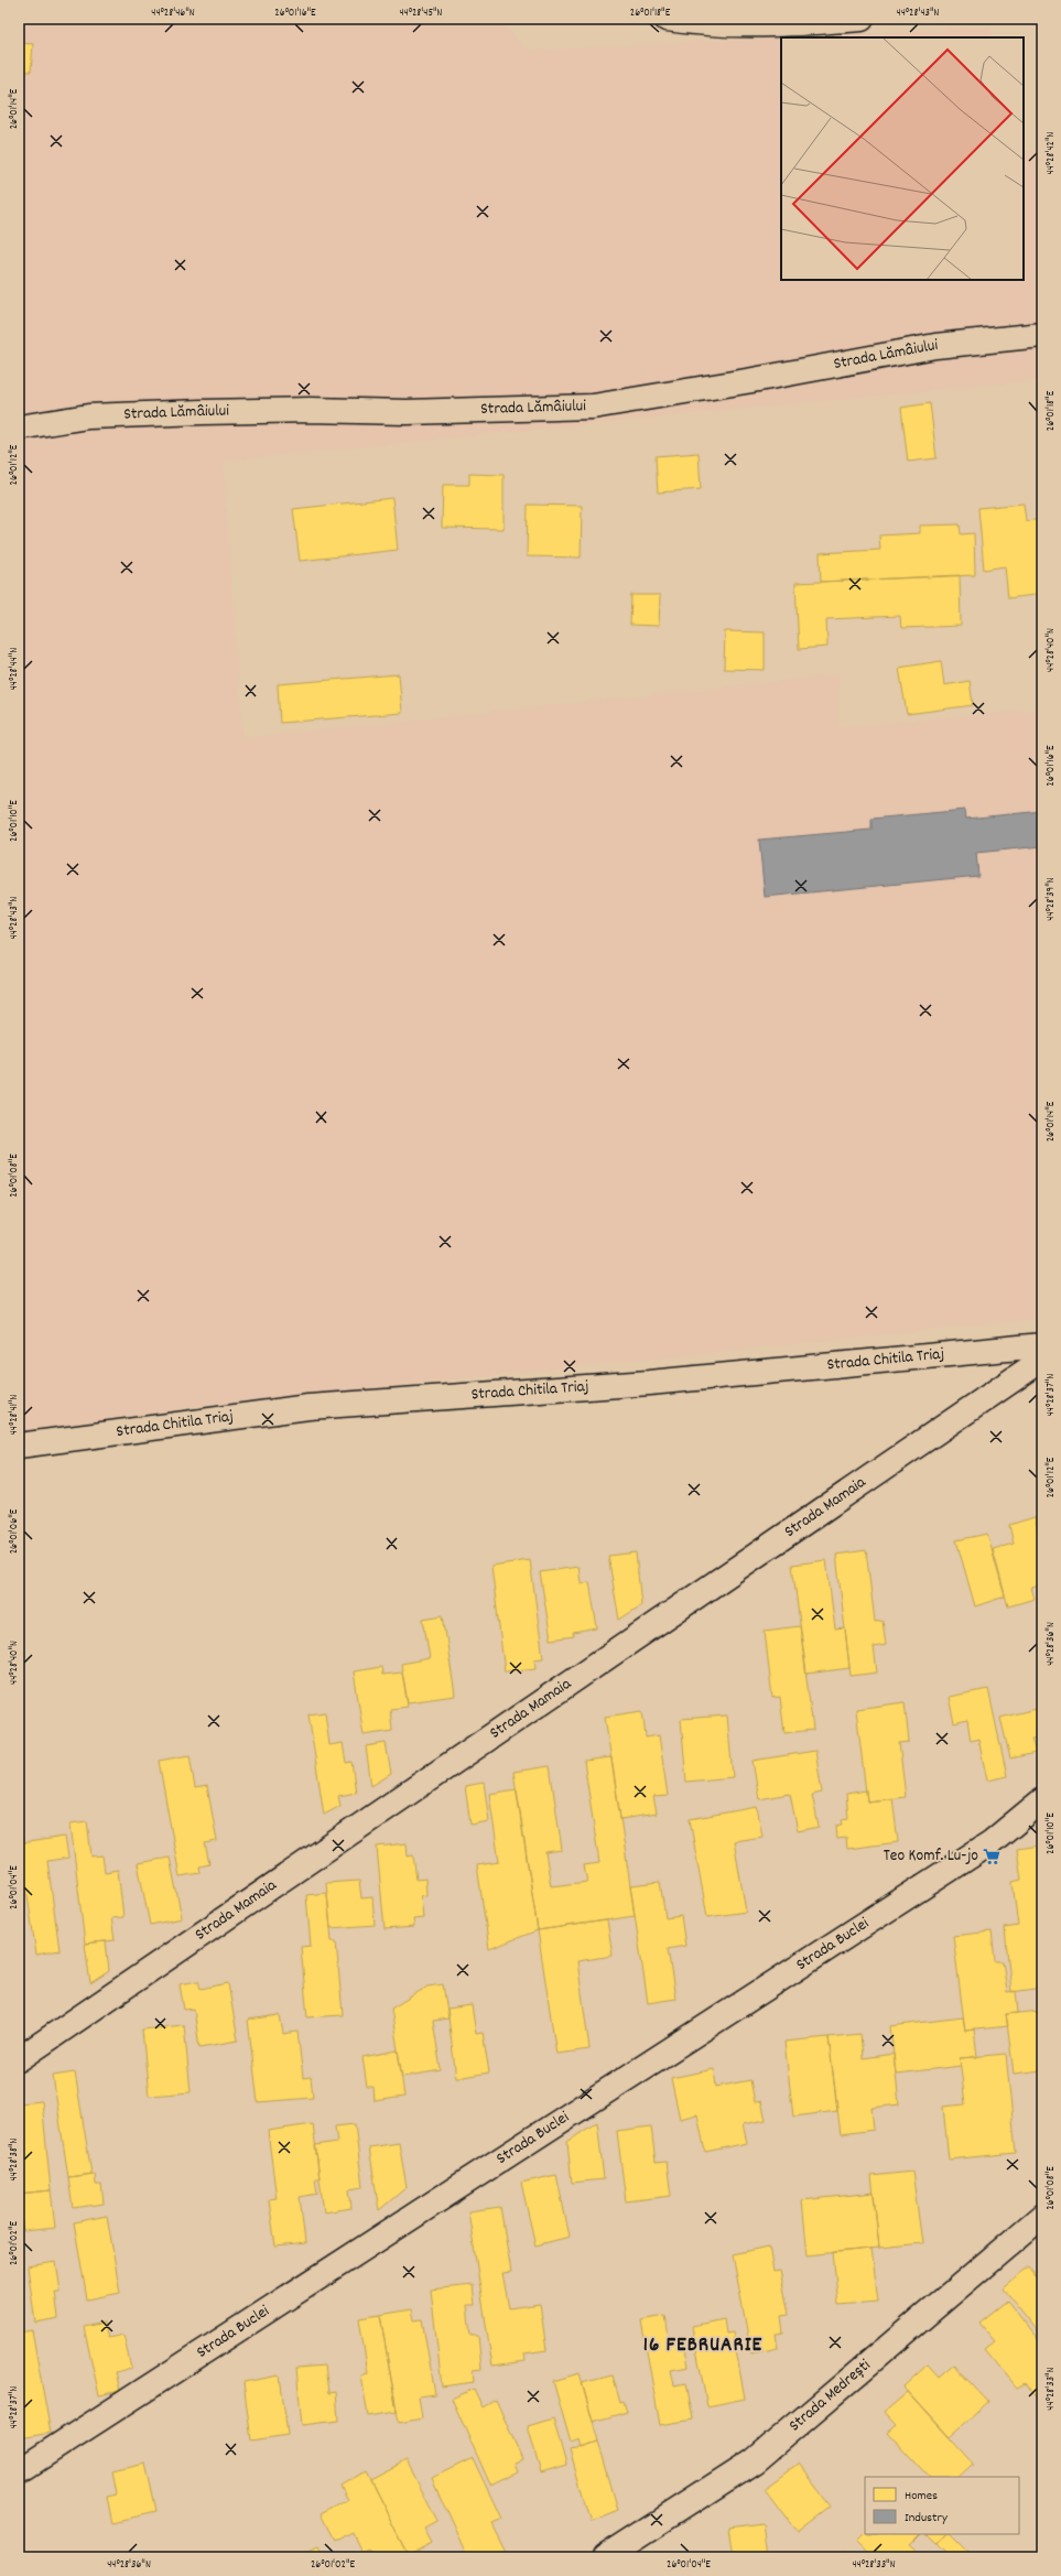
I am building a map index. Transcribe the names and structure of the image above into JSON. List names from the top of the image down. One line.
{"streets":{"street":["Strada Lămâiului","Strada Chitila Triaj","Strada Mamaia","Strada Buclei","Strada Medrești"]},"districts":["16 FEBRUARIE"],"places":{"supermarket":["Teo Komf. Lu-jo"]},"legend":["Homes","Industry"],"coordinates":["44°28'46\"N","26°01'16\"E","44°28'45\"N","26°01'18\"E","44°28'43\"N","26°01'14\"E","44°28'42\"N","26°01'12\"E","44°28'40\"N","44°28'44\"N","26°01'10\"E","44°28'39\"N","26°01'08\"E","44°28'37\"N","44°28'41\"N","26°01'06\"E","44°28'36\"N","26°01'04\"E","44°28'38\"N","26°01'02\"E","44°28'33\"N"]}
